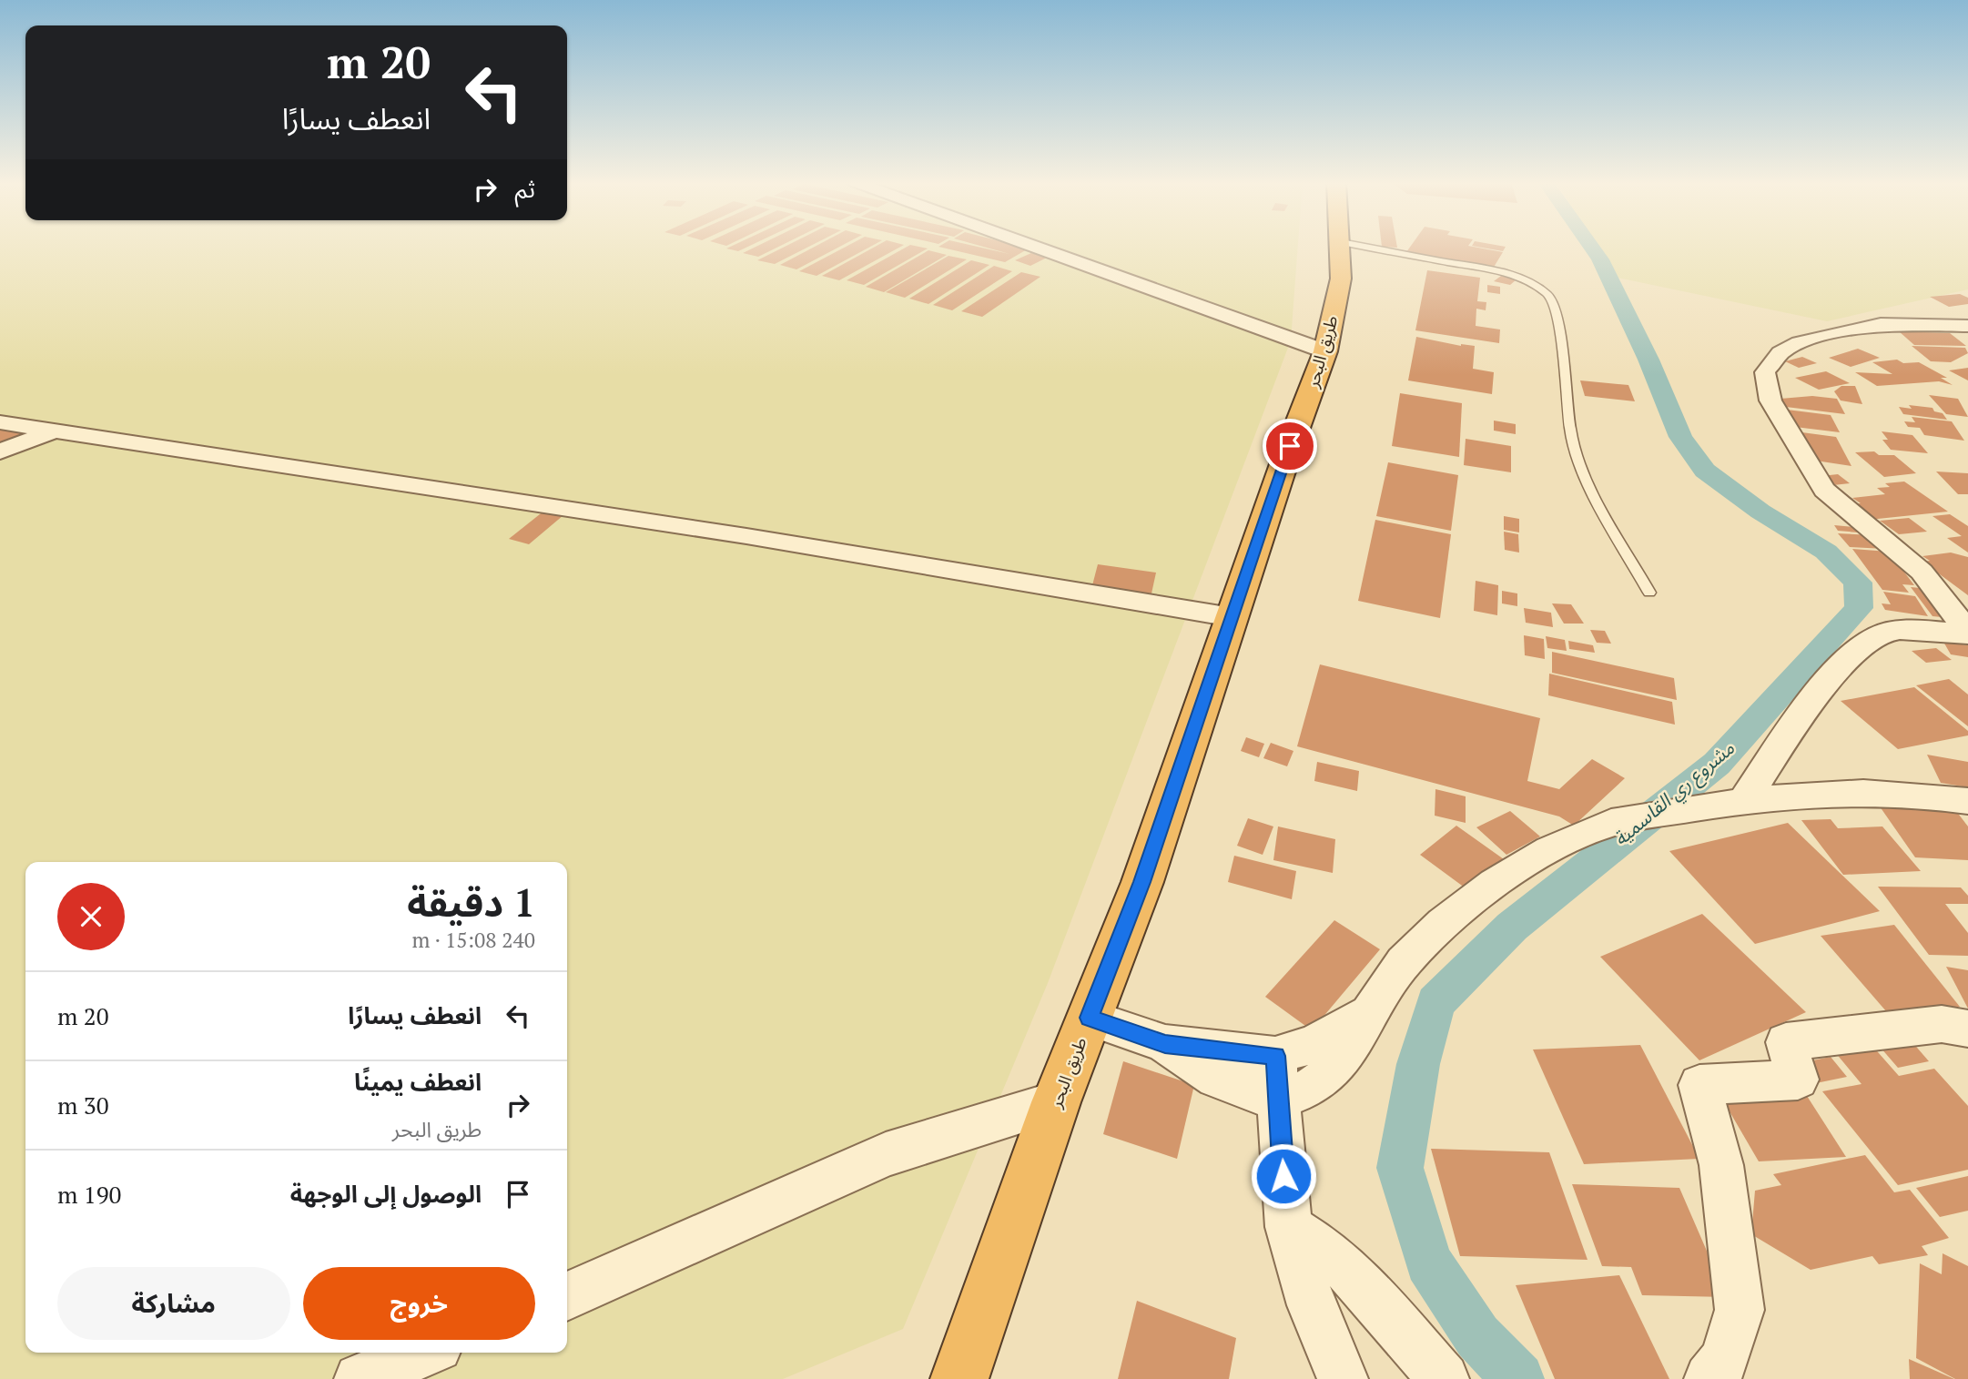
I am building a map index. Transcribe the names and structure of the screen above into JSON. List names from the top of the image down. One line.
{"streets":{"highway":["طريق البحر"]},"water":["مشروع ري القاسمية"],"page":{"turn":["20 m","انعطف يسارًا"],"then":"ثم","heading":["1 دقيقة","240 m · 15:08"],"list":[{"name":"انعطف يسارًا","value":"20 m"},{"name":"انعطف يمينًا","note":"طريق البحر","value":"30 m"},{"name":"الوصول إلى الوجهة","value":"190 m"}],"buttons":["خروج","مشاركة"]}}
